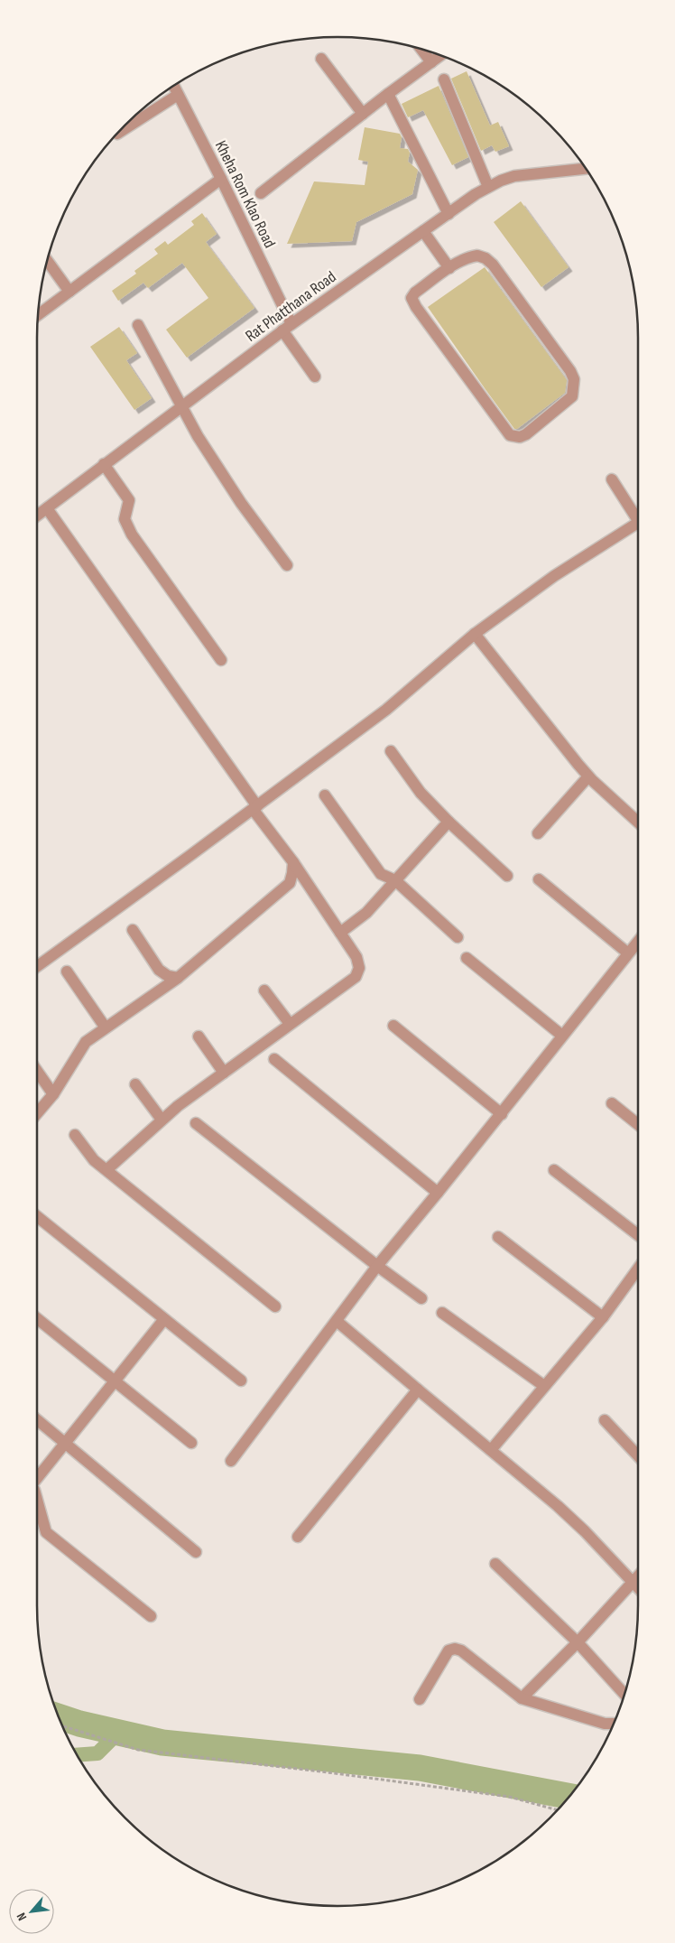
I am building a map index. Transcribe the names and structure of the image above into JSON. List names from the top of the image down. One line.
{"streets":{"street":["Kheha Rom Klao Road","Rat Phatthana Road"]},"crossings":[["Kheha Rom Klao Road","Rat Phatthana Road"]],"north":"bottom left"}
